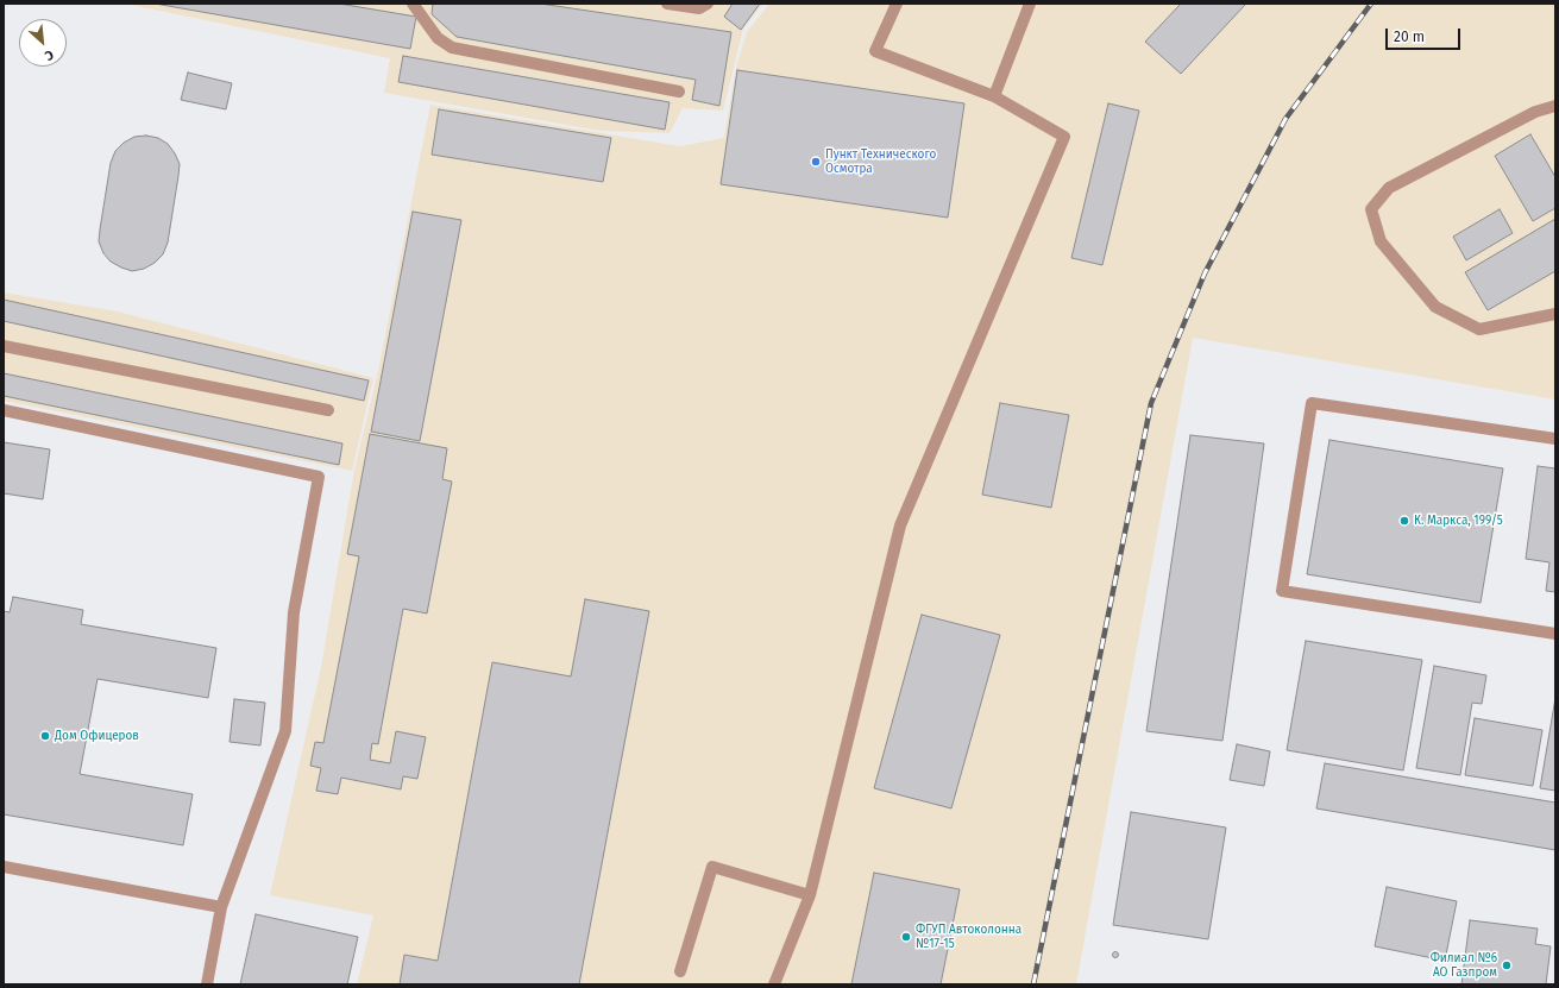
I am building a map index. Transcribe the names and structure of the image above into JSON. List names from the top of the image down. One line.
{"places":["Пункт Технического Осмотра","К. Маркса, 199/5","Дом Офицеров","ФГУП Автоколонна №17-15","Филиал №6 АО Газпром"],"scale_bar":"20 m","north":"bottom right"}
